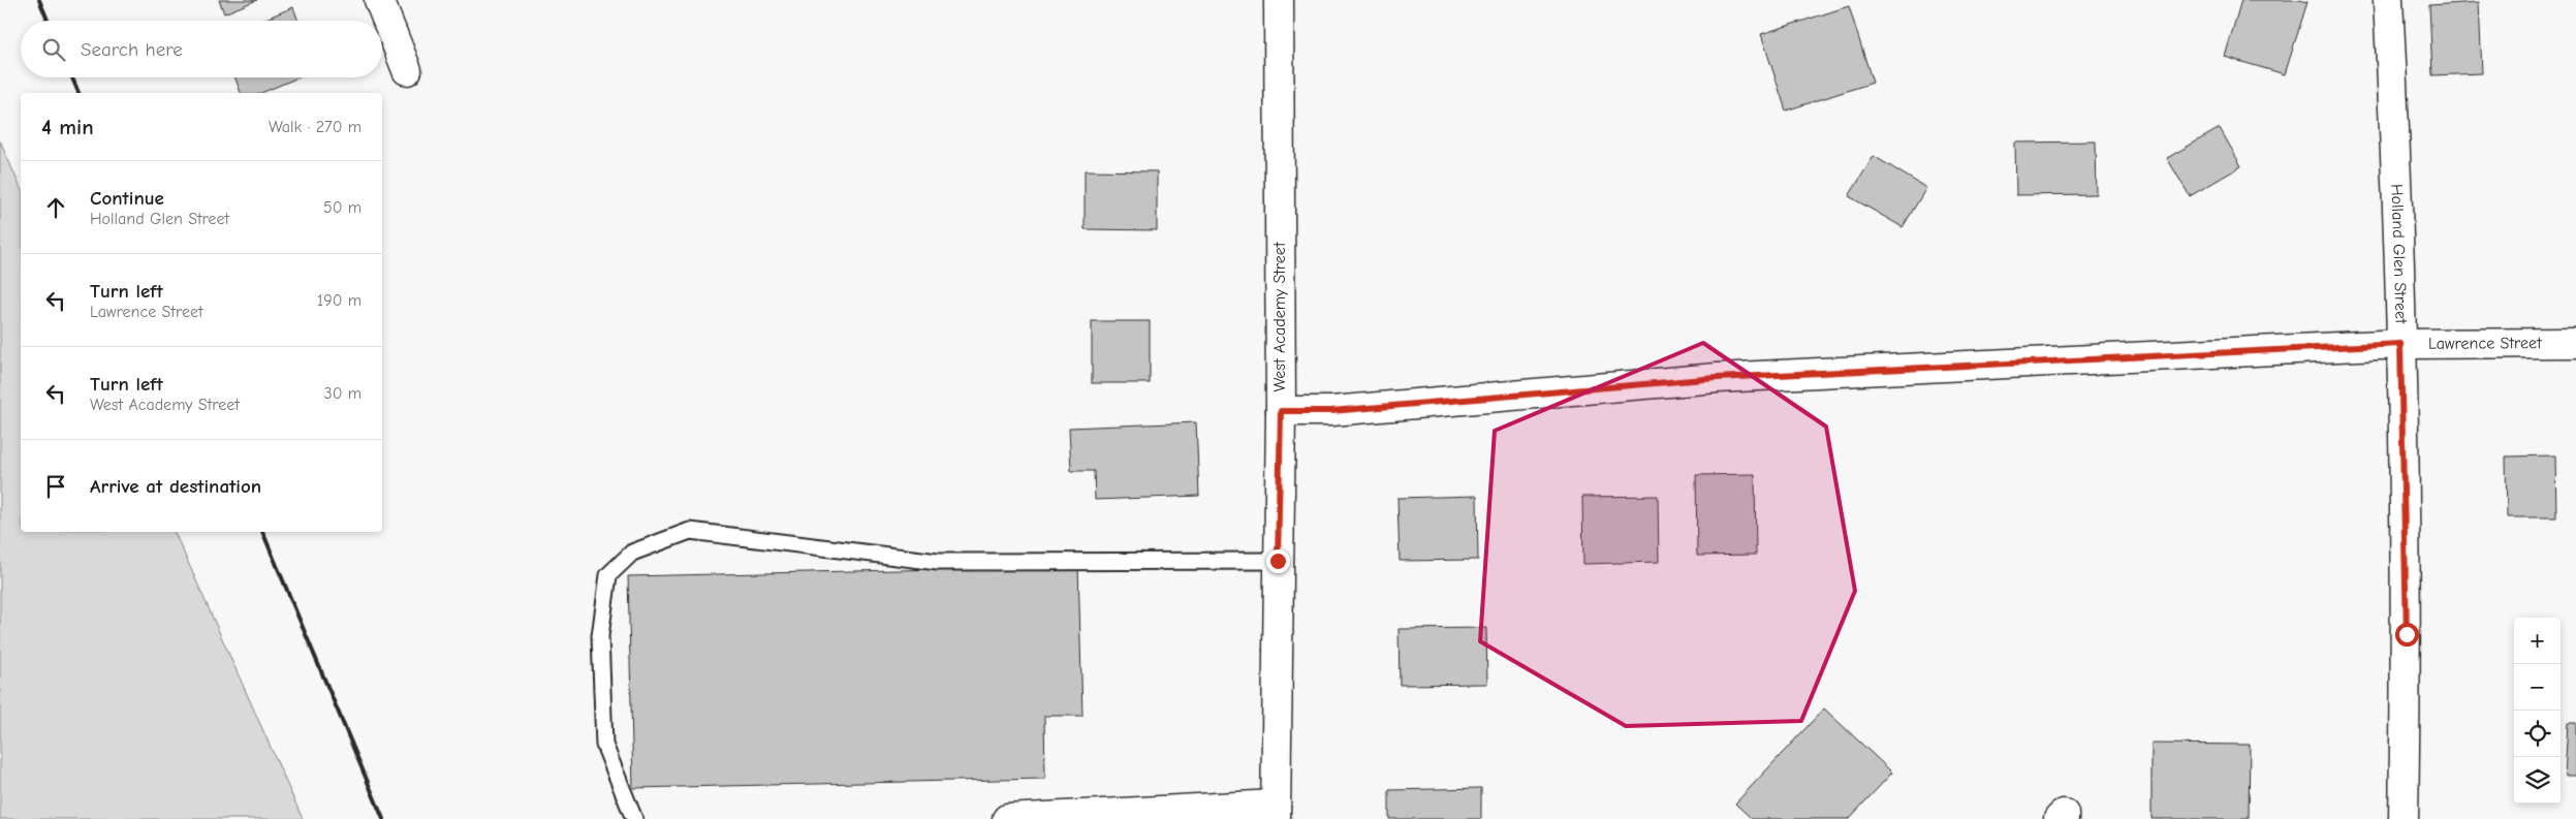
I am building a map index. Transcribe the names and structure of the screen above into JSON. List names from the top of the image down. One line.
{"streets":{"street":["Holland Glen Street","West Academy Street","Lawrence Street"]},"crossings":[["Holland Glen Street","Lawrence Street"],["West Academy Street","Lawrence Street"]],"page":{"search":"Search here","heading":["4 min","Walk · 270 m"],"list":[["Continue","Holland Glen Street","50 m"],["Turn left","Lawrence Street","190 m"],["Turn left","West Academy Street","30 m"],"Arrive at destination"],"map_buttons":["+","−"]}}
